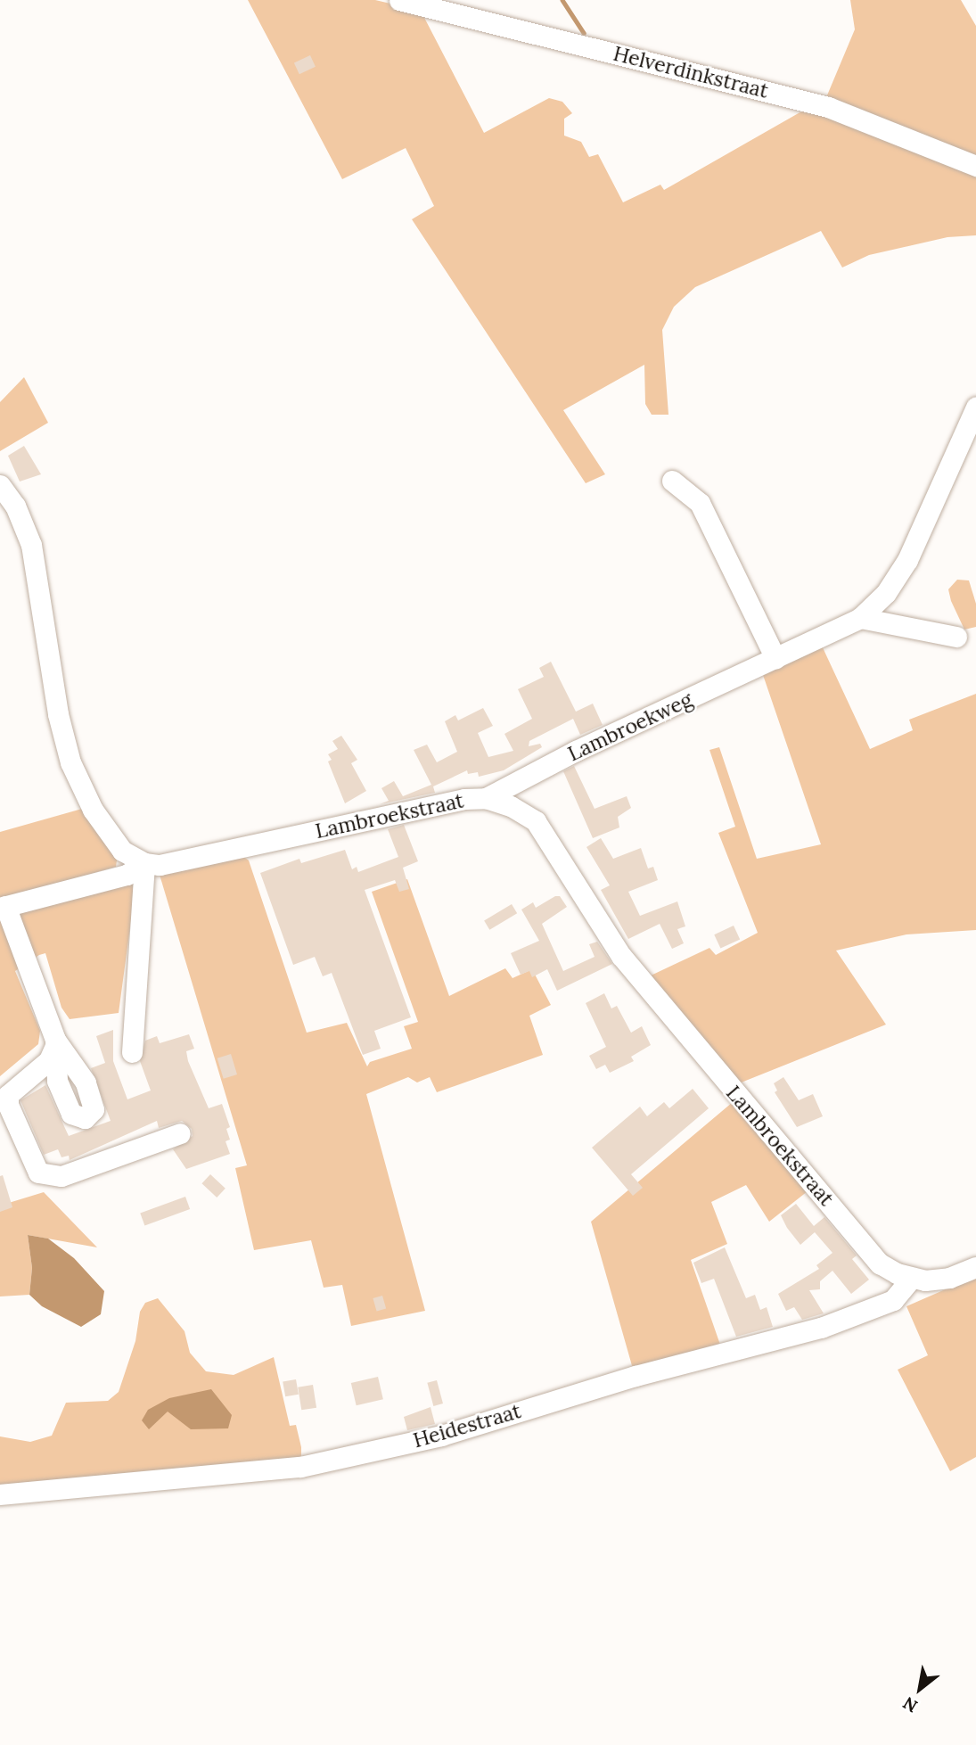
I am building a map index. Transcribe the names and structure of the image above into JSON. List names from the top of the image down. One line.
{"streets":{"street":["Helverdinkstraat","Lambroekweg","Lambroekstraat","Heidestraat"]},"crossings":[["Lambroekweg","Lambroekstraat"],["Lambroekstraat","Heidestraat"]],"north":"bottom left"}
